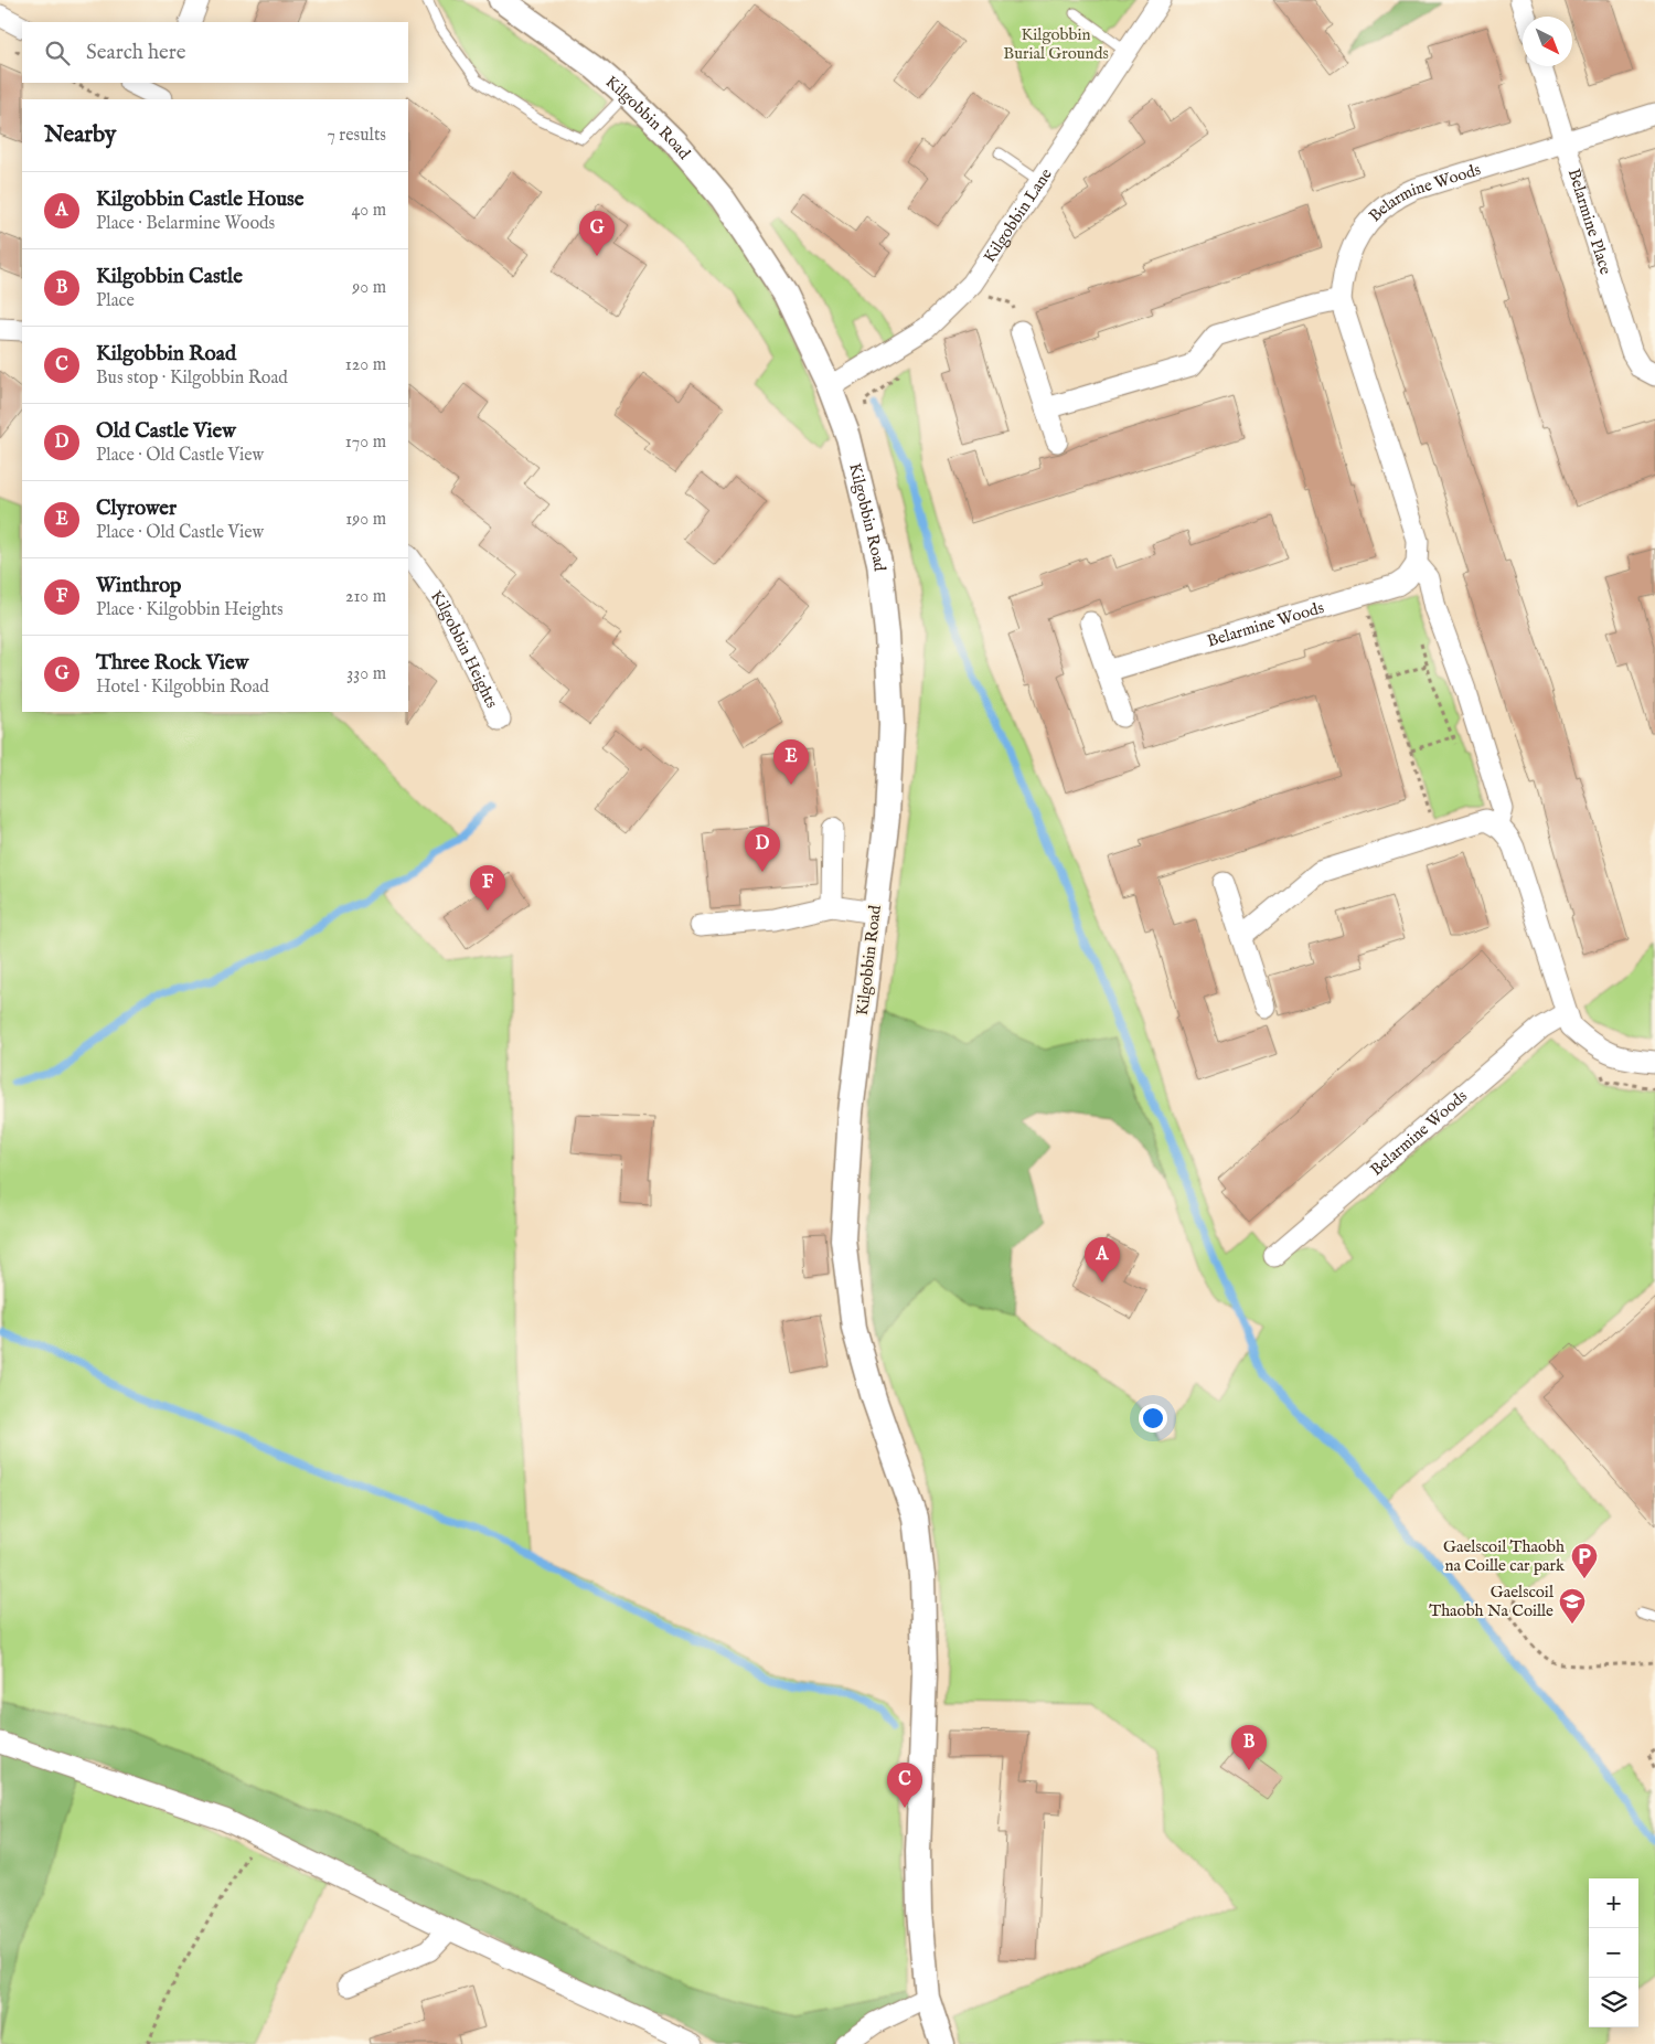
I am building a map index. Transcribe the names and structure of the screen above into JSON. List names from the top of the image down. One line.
{"streets":{"street":["Kilgobbin Road","Belarmine Woods","Kilgobbin Lane","Belarmine Place","Kilgobbin Heights"]},"crossings":[["Kilgobbin Road","Kilgobbin Lane"],["Belarmine Woods","Belarmine Place"]],"parks":["Kilgobbin Burial Grounds"],"places":{"parking":["Gaelscoil Thaobh na Coille car park"],"school or university":["Gaelscoil Thaobh Na Coille"]},"north":"bottom right","page":{"search":"Search here","heading":["Nearby","7 results"],"list":[{"mark":"A","name":"Kilgobbin Castle House","note":"Place · Belarmine Woods","value":"40 m"},{"mark":"B","name":"Kilgobbin Castle","note":"Place","value":"90 m"},{"mark":"C","name":"Kilgobbin Road","note":"Bus stop · Kilgobbin Road","value":"120 m"},{"mark":"D","name":"Old Castle View","note":"Place · Old Castle View","value":"170 m"},{"mark":"E","name":"Clyrower","note":"Place · Old Castle View","value":"190 m"},{"mark":"F","name":"Winthrop","note":"Place · Kilgobbin Heights","value":"210 m"},{"mark":"G","name":"Three Rock View","note":"Hotel · Kilgobbin Road","value":"330 m"}],"pins":["G","E","D","F","A","B","C"],"map_buttons":["+","−"]}}
